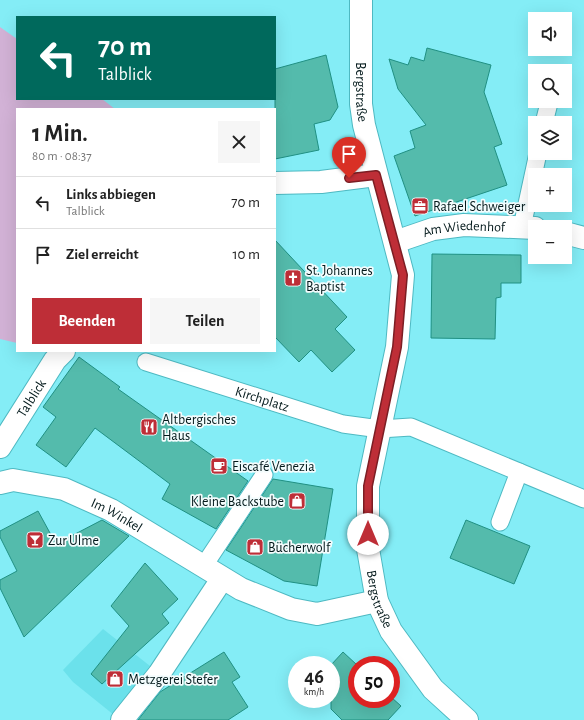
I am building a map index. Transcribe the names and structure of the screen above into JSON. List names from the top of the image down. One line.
{"streets":{"street":["Bergstraße","Am Wiedenhof","Talblick","Im Winkel"],"lane":["Kirchplatz"]},"crossings":[["Bergstraße","Am Wiedenhof"],["Bergstraße","Kirchplatz"],["Bergstraße","Im Winkel"]],"places":{"office":["Rafael Schweiger"],"church":["St. Johannes Baptist"],"restaurant":["Altbergisches Haus"],"cafe":["Eiscafé Venezia"],"shop":["Kleine Backstube","Bücherwolf","Metzgerei Stefer"],"bar":["Zur Ulme"]},"page":{"map_buttons":["+","−"],"turn":["70 m","Talblick"],"heading":["1 Min.","80 m · 08:37"],"list":[{"name":"Links abbiegen","note":"Talblick","value":"70 m"},{"name":"Ziel erreicht","value":"10 m"}],"buttons":["Beenden","Teilen"],"speed":"46 km/h","limit":"50"}}
